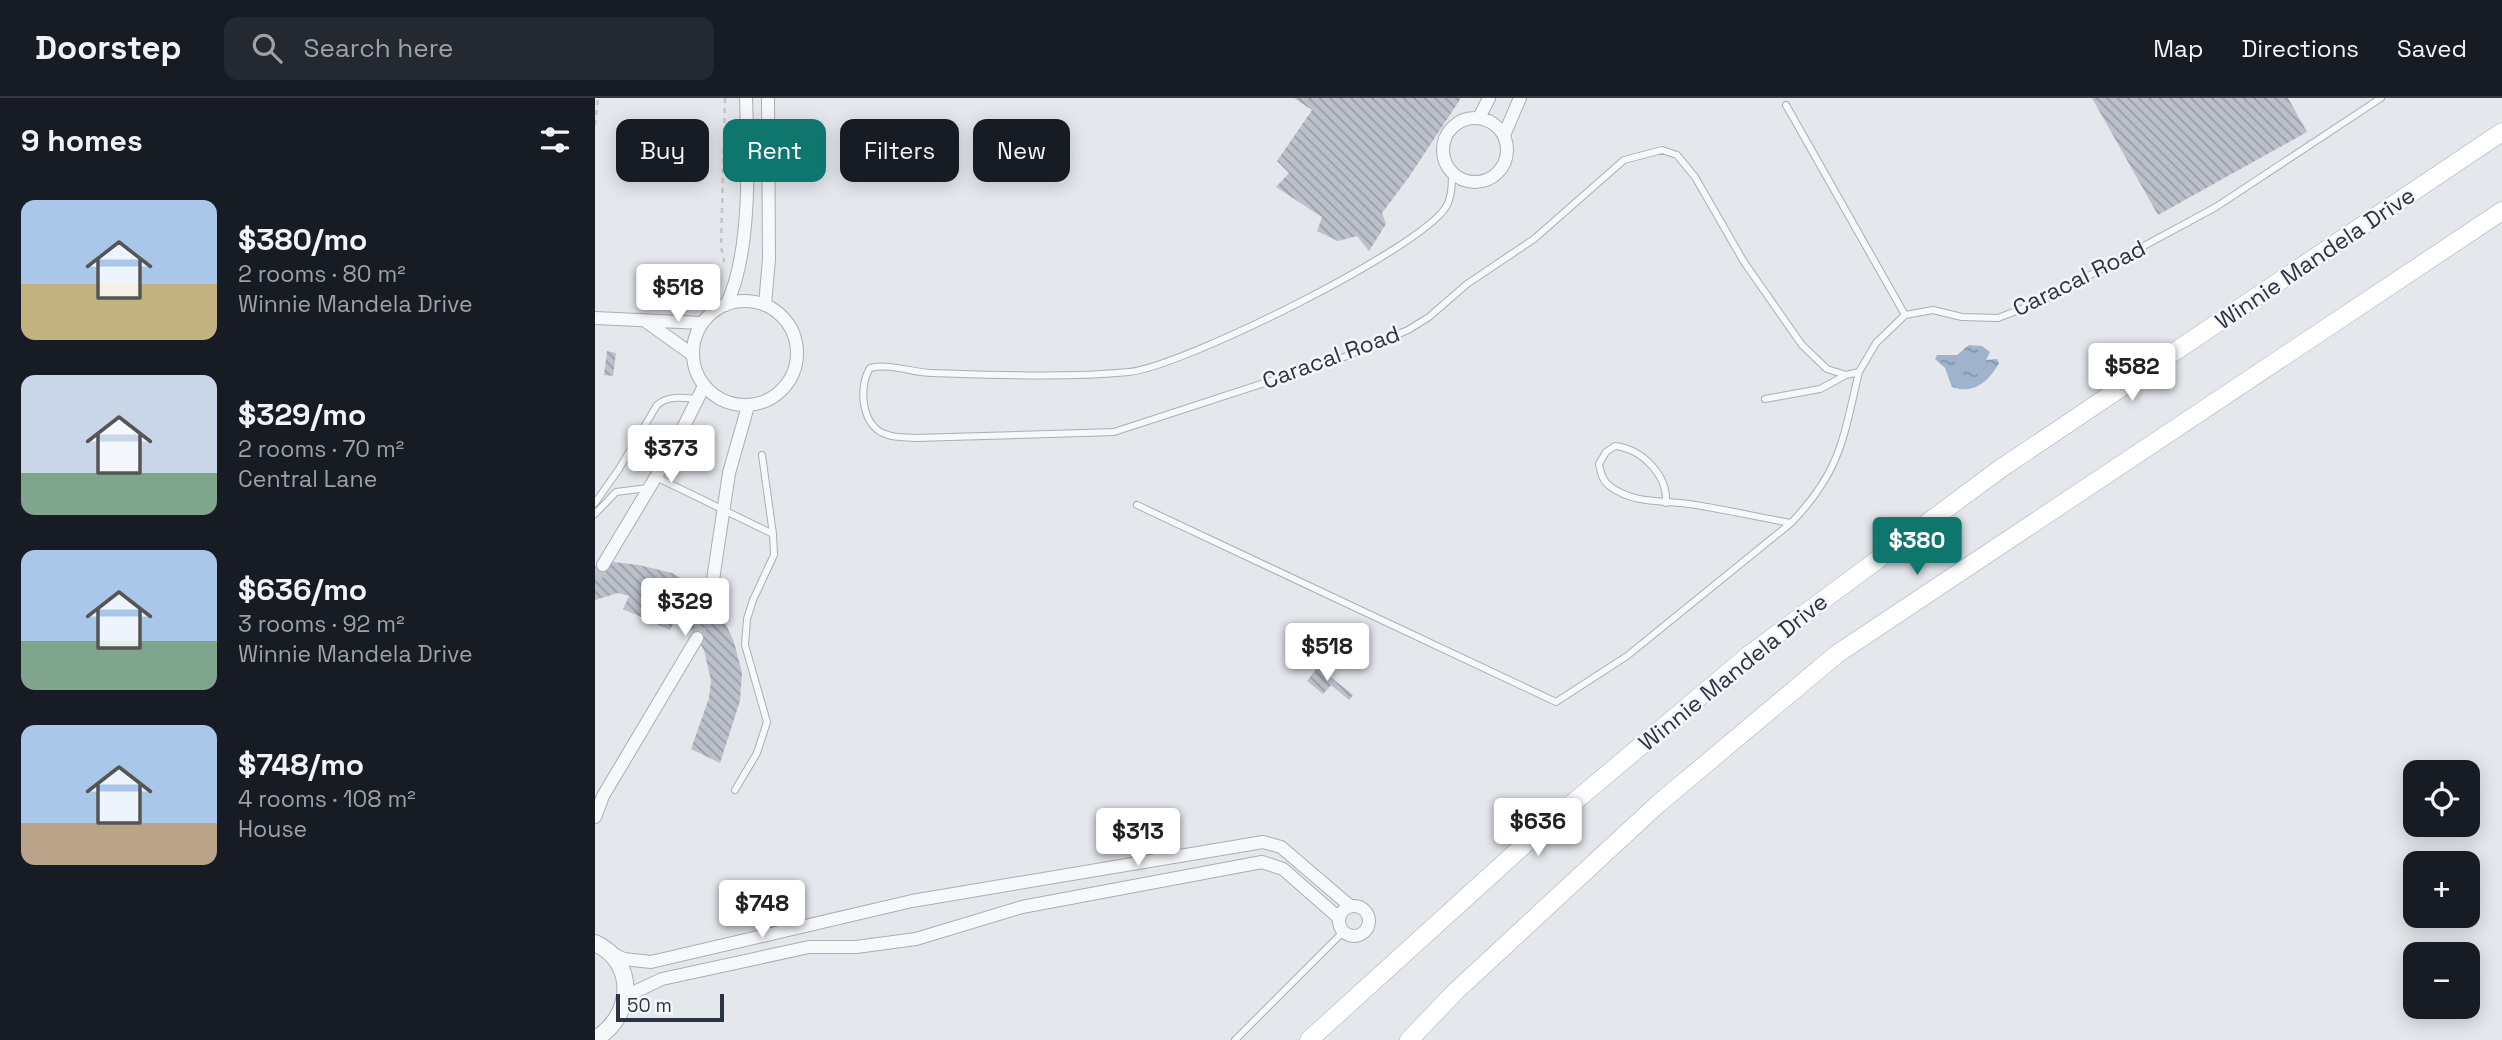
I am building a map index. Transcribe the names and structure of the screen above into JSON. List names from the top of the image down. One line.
{"streets":{"main road":["Winnie Mandela Drive"],"lane":["Caracal Road"]},"scale_bar":"50 m","page":{"header":"Doorstep","search":"Search here","nav":["Map","Directions","Saved"],"heading":"9 homes","chip":["Buy","Rent","Filters","New"],"list":[{"name":"$380/mo","note":"2 rooms · 80 m² · Winnie Mandela Drive"},{"name":"$329/mo","note":"2 rooms · 70 m² · Central Lane"},{"name":"$636/mo","note":"3 rooms · 92 m² · Winnie Mandela Drive"},{"name":"$748/mo","note":"4 rooms · 108 m² · House"}],"price":["$518","$582","$373","$380","$329","$518","$636","$313","$748"],"map_buttons":["+","−"],"scale":"50 m"}}
